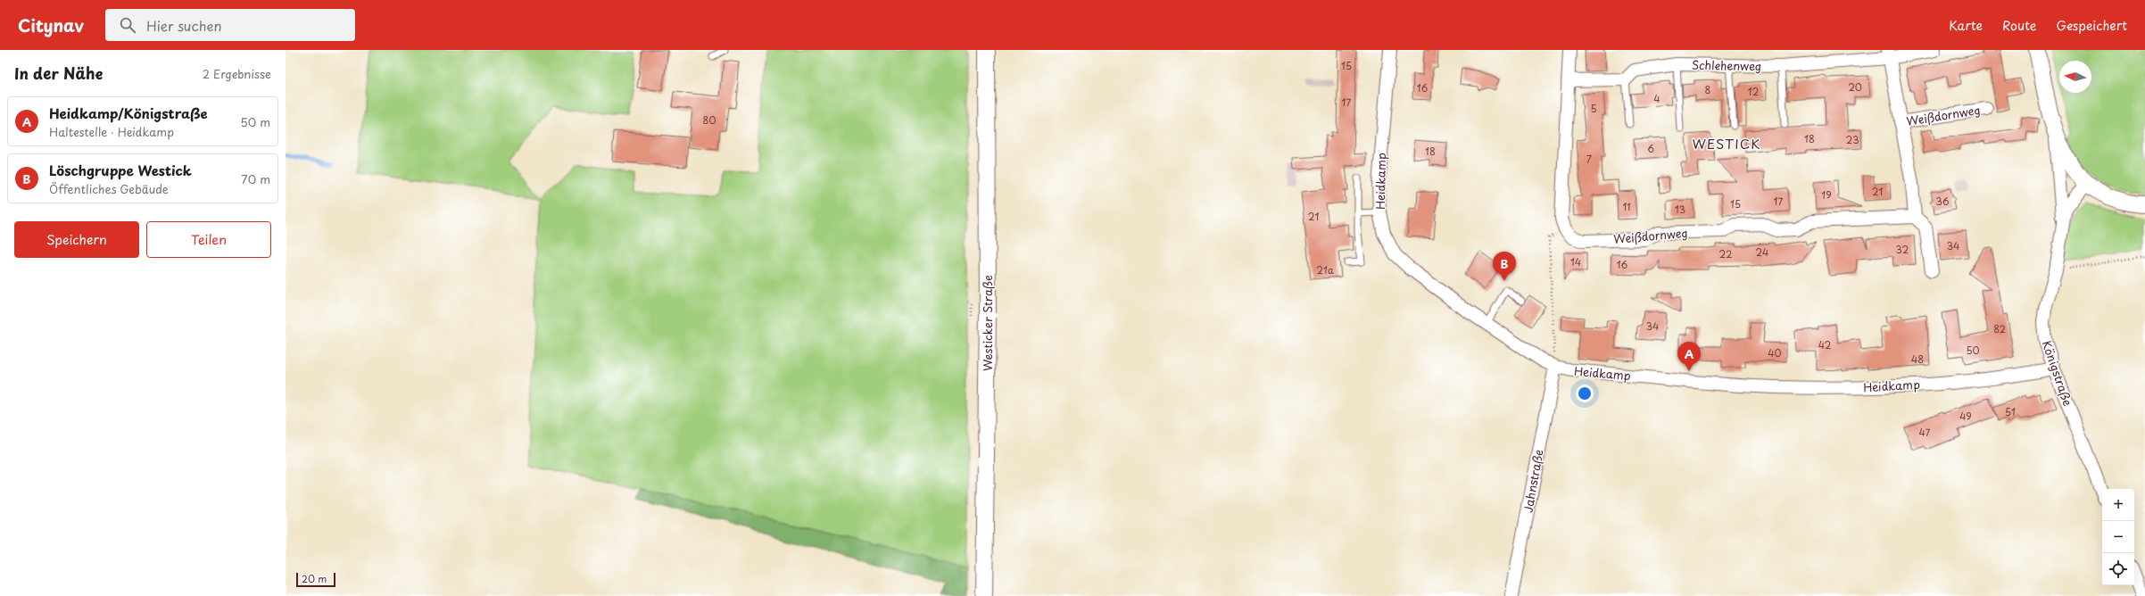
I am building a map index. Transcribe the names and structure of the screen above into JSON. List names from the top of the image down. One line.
{"streets":{"street":["Schlehenweg","Weißdornweg","Heidkamp","Westicker Straße","Königstraße","Jahnstraße"]},"crossings":[["Schlehenweg","Weißdornweg"],["Heidkamp","Königstraße"],["Heidkamp","Jahnstraße"]],"districts":["WESTICK"],"house_numbers":["15","20","16","8","12","4","17","5","80","18","23","6","18","7","21","19","17","36","15","11","13","21","34","32","24","22","14","16","21a","34","82","42","50","40","48","51","49","47"],"scale_bar":"20 m","north":"left","page":{"header":"Citynav","search":"Hier suchen","nav":["Karte","Route","Gespeichert"],"heading":["In der Nähe","2 Ergebnisse"],"list":[{"mark":"A","name":"Heidkamp/Königstraße","note":"Haltestelle · Heidkamp","value":"50 m"},{"mark":"B","name":"Löschgruppe Westick","note":"Öffentliches Gebäude","value":"70 m"}],"buttons":["Speichern","Teilen"],"pins":["B","A"],"map_buttons":["+","−"],"scale":"20 m"}}
